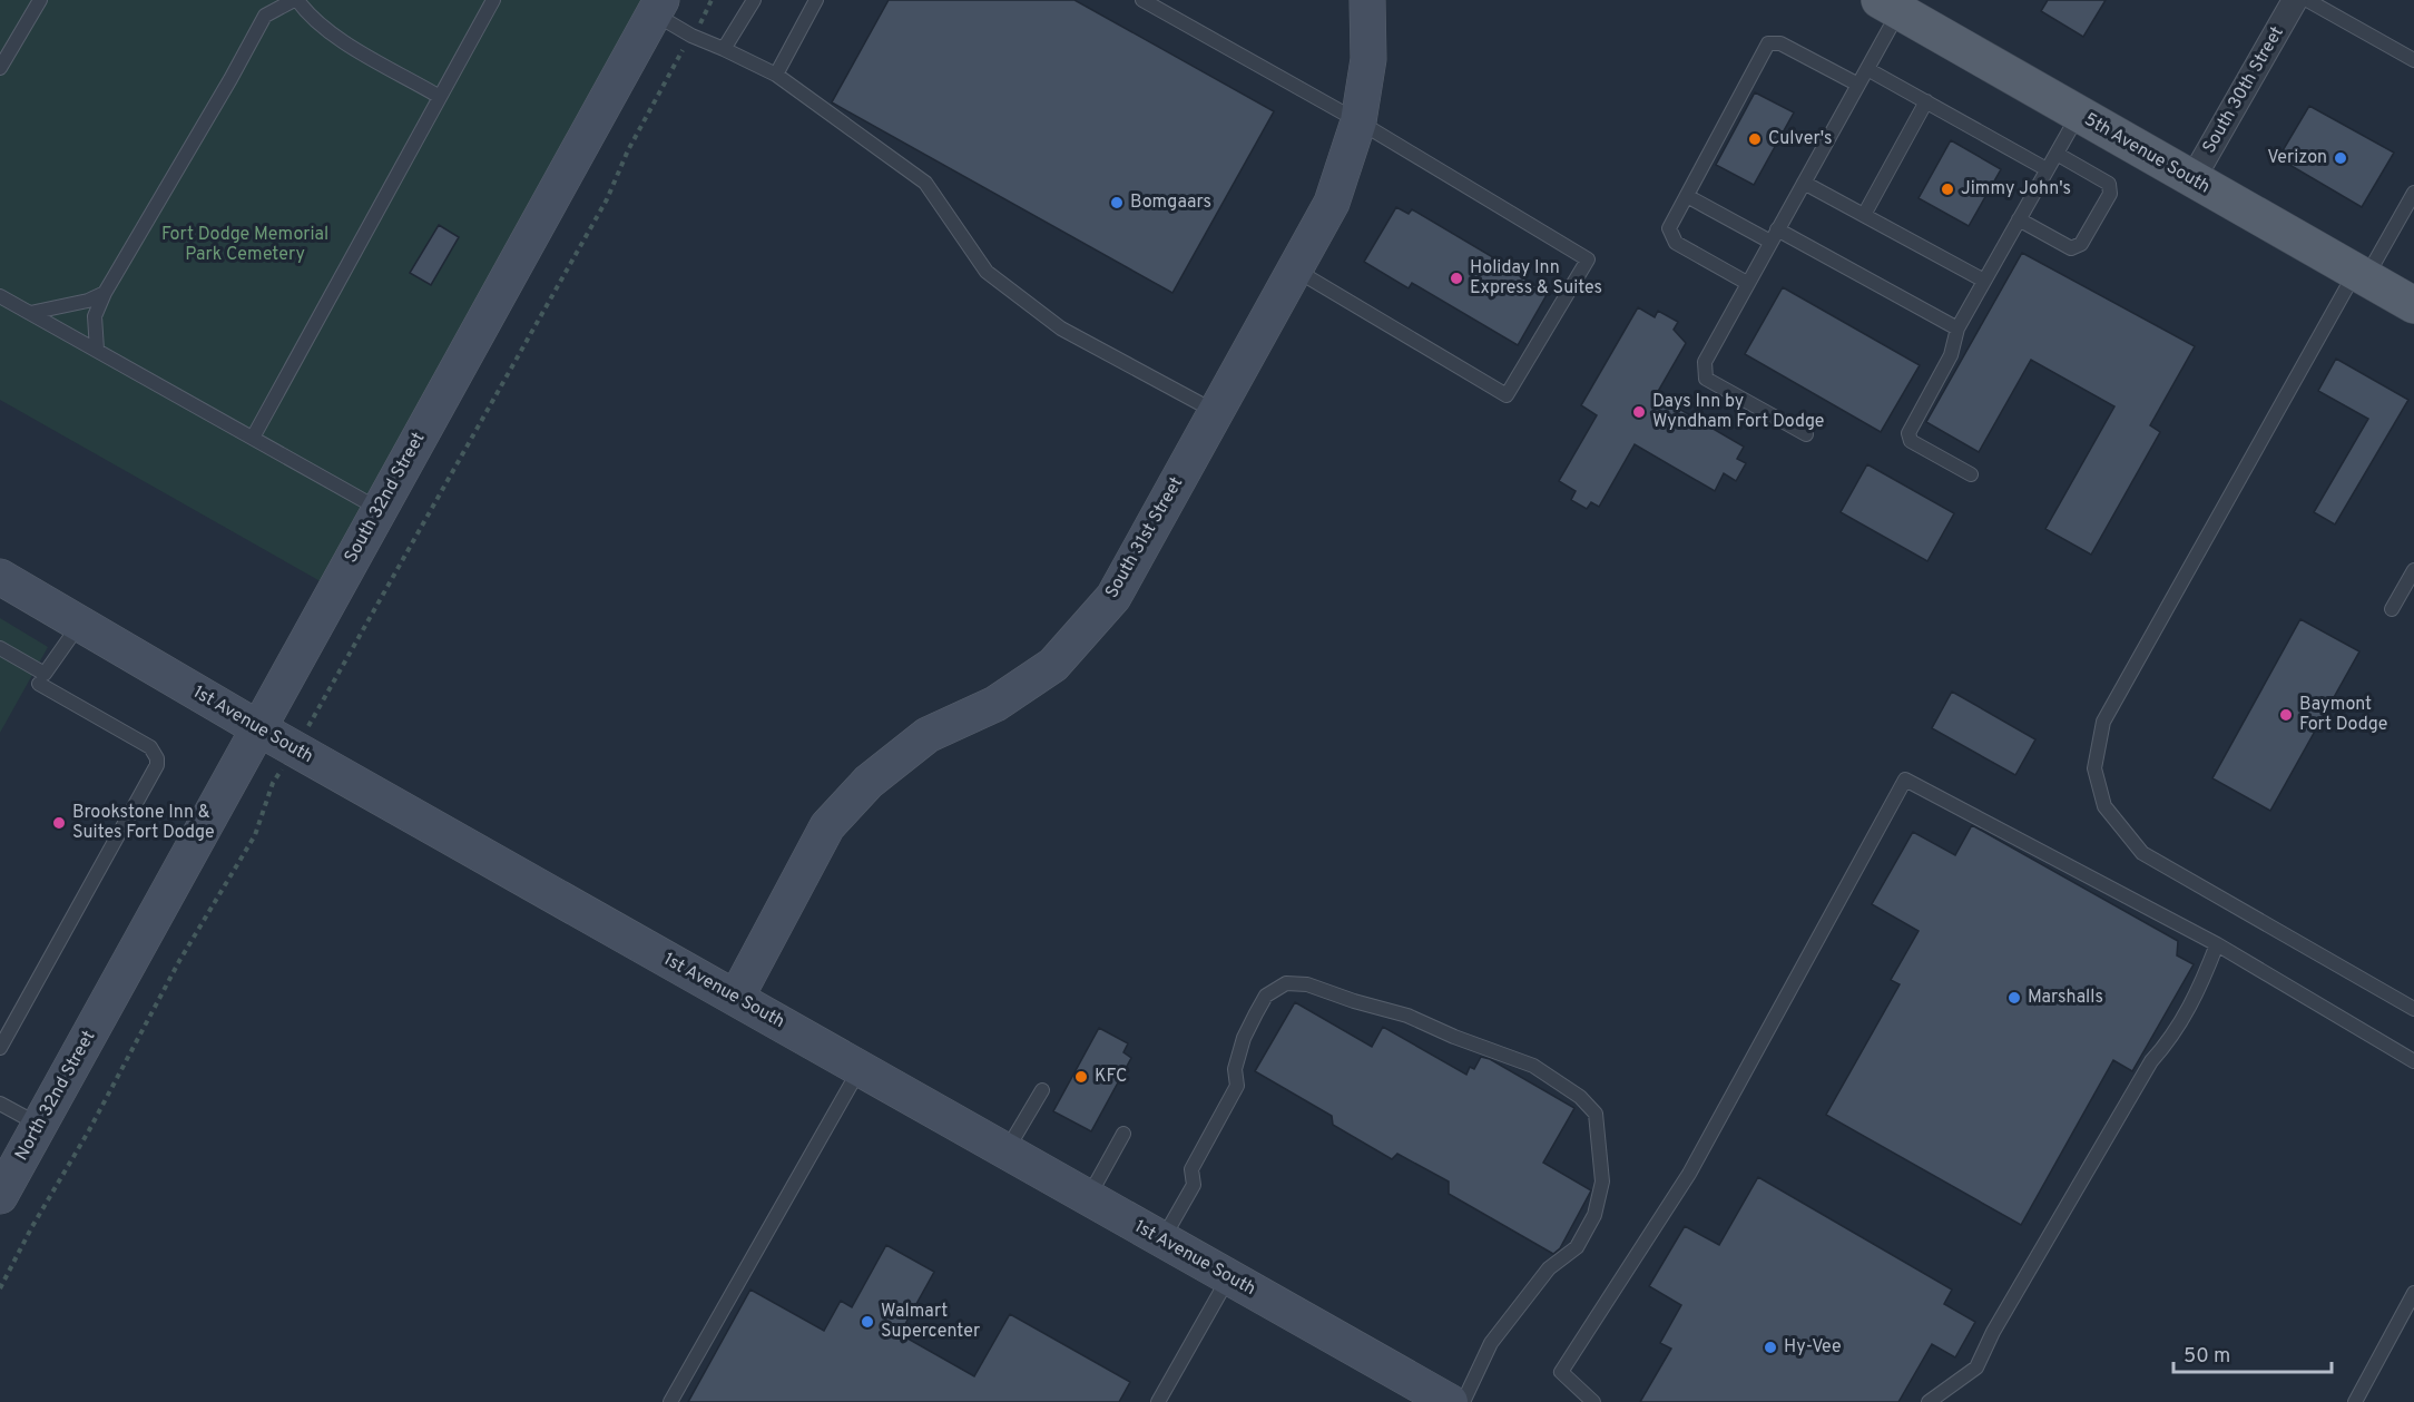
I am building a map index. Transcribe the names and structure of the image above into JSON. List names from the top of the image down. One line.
{"streets":{"main road":["5th Avenue South"],"street":["South 30th Street","South 32nd Street","South 31st Street","1st Avenue South","North 32nd Street"]},"crossings":[["South 30th Street","5th Avenue South"],["South 32nd Street","1st Avenue South"],["South 32nd Street","North 32nd Street"],["South 31st Street","1st Avenue South"]],"parks":["Fort Dodge Memorial Park Cemetery"],"places":["Culver's","Verizon","Jimmy John's","Bomgaars","Holiday Inn Express & Suites","Days Inn by Wyndham Fort Dodge","Baymont Fort Dodge","Brookstone Inn & Suites Fort Dodge","Marshalls","KFC","Walmart Supercenter","Hy-Vee"],"scale_bar":"50 m"}
